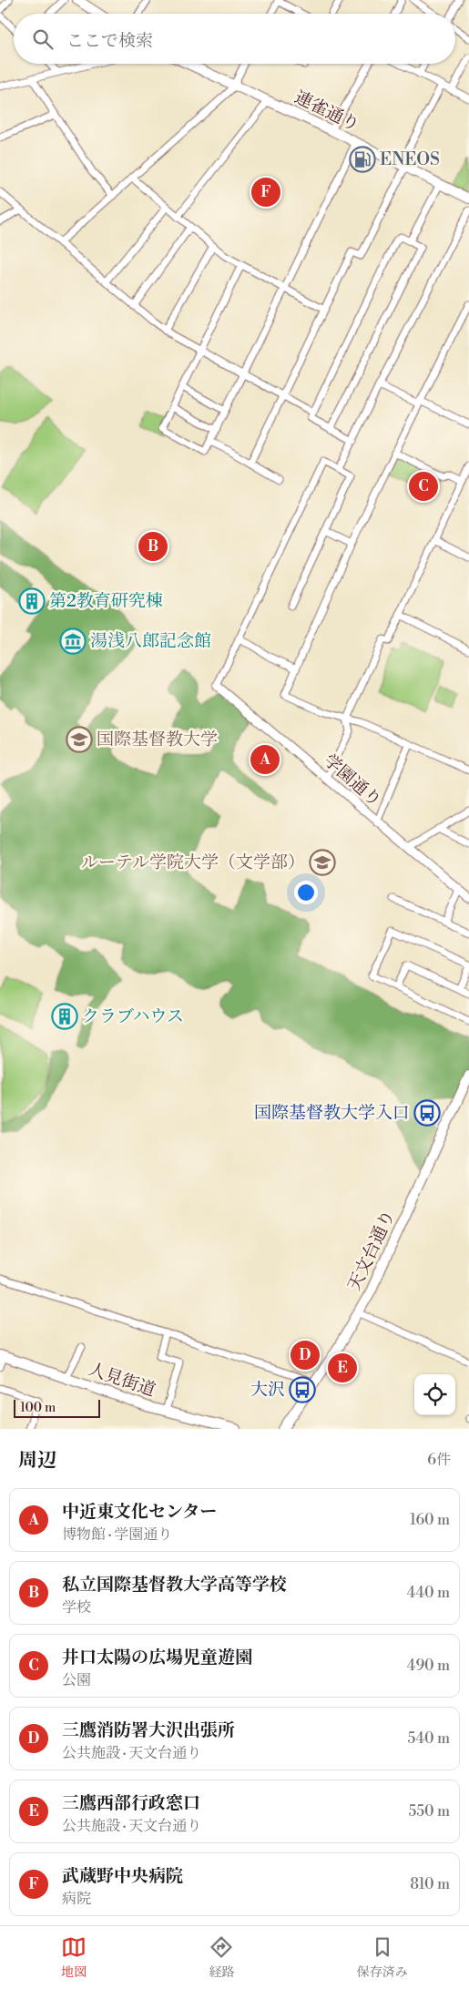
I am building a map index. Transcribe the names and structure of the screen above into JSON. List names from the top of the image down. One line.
{"streets":{"main road":["連雀通り","天文台通り","人見街道"],"street":["学園通り"]},"places":{"fuel station":["ENEOS"],"building":["第2教育研究棟","クラブハウス"],"museum":["湯浅八郎記念館"],"school or university":["国際基督教大学","ルーテル学院大学（文学部）"],"bus stop":["国際基督教大学入口","大沢"]},"scale_bar":"100 m","page":{"search":"ここで検索","pins":["F","C","B","A","D","E"],"scale":"100 m","heading":["周辺","6件"],"list":[{"mark":"A","name":"中近東文化センター","note":"博物館 · 学園通り","value":"160 m"},{"mark":"B","name":"私立国際基督教大学高等学校","note":"学校","value":"440 m"},{"mark":"C","name":"井口太陽の広場児童遊園","note":"公園","value":"490 m"},{"mark":"D","name":"三鷹消防署大沢出張所","note":"公共施設 · 天文台通り","value":"540 m"},{"mark":"E","name":"三鷹西部行政窓口","note":"公共施設 · 天文台通り","value":"550 m"},{"mark":"F","name":"武蔵野中央病院","note":"病院","value":"810 m"}],"nav":["地図","経路","保存済み"]}}
